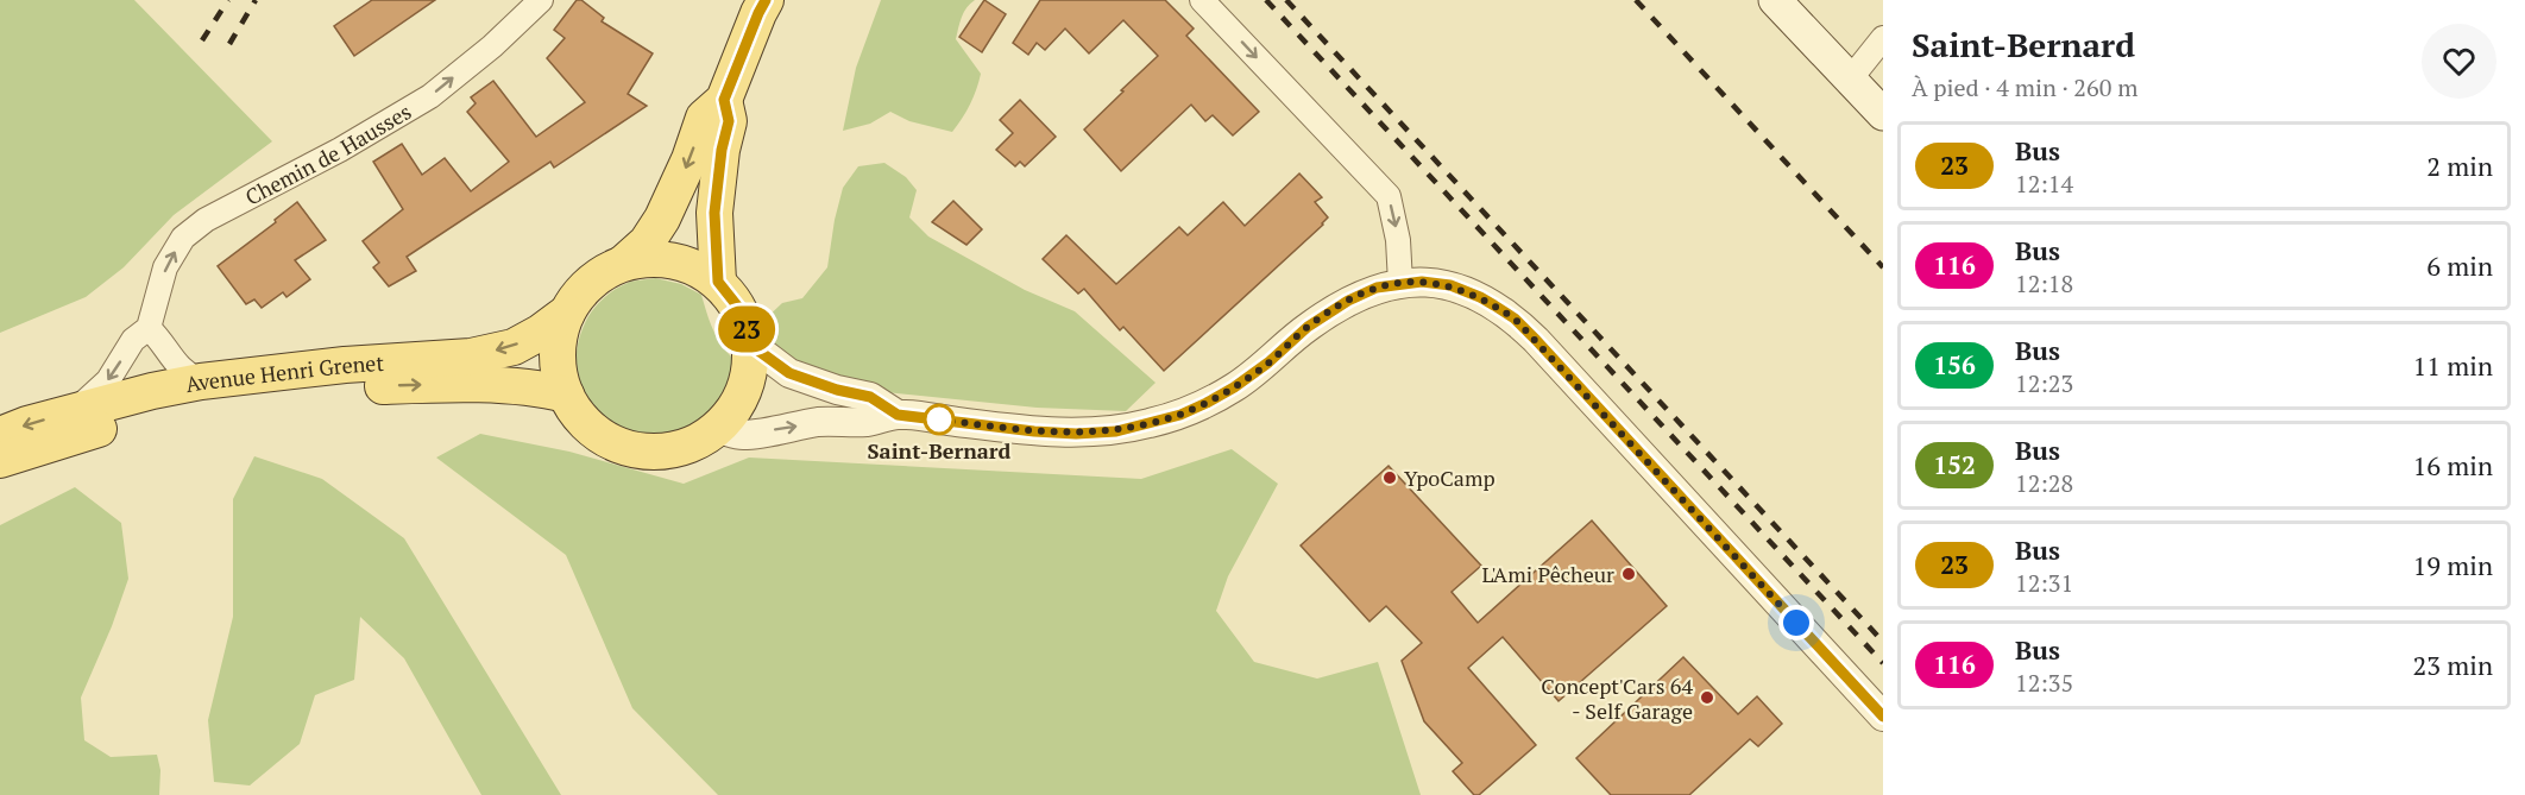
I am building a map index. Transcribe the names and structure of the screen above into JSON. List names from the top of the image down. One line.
{"streets":{"main road":["Avenue Henri Grenet"],"street":["Chemin de Hausses"]},"crossings":[["Chemin de Hausses","Avenue Henri Grenet"]],"places":["Saint-Bernard","YpoCamp","L'Ami Pêcheur","Concept'Cars 64 - Self Garage"],"lines":["bus line 23"],"page":{"on_map":"23","heading":["Saint-Bernard","À pied · 4 min · 260 m"],"list":[{"mark":"23","name":"Bus","note":"12:14","value":"2 min"},{"mark":"116","name":"Bus","note":"12:18","value":"6 min"},{"mark":"156","name":"Bus","note":"12:23","value":"11 min"},{"mark":"152","name":"Bus","note":"12:28","value":"16 min"},{"mark":"23","name":"Bus","note":"12:31","value":"19 min"},{"mark":"116","name":"Bus","note":"12:35","value":"23 min"}]}}
